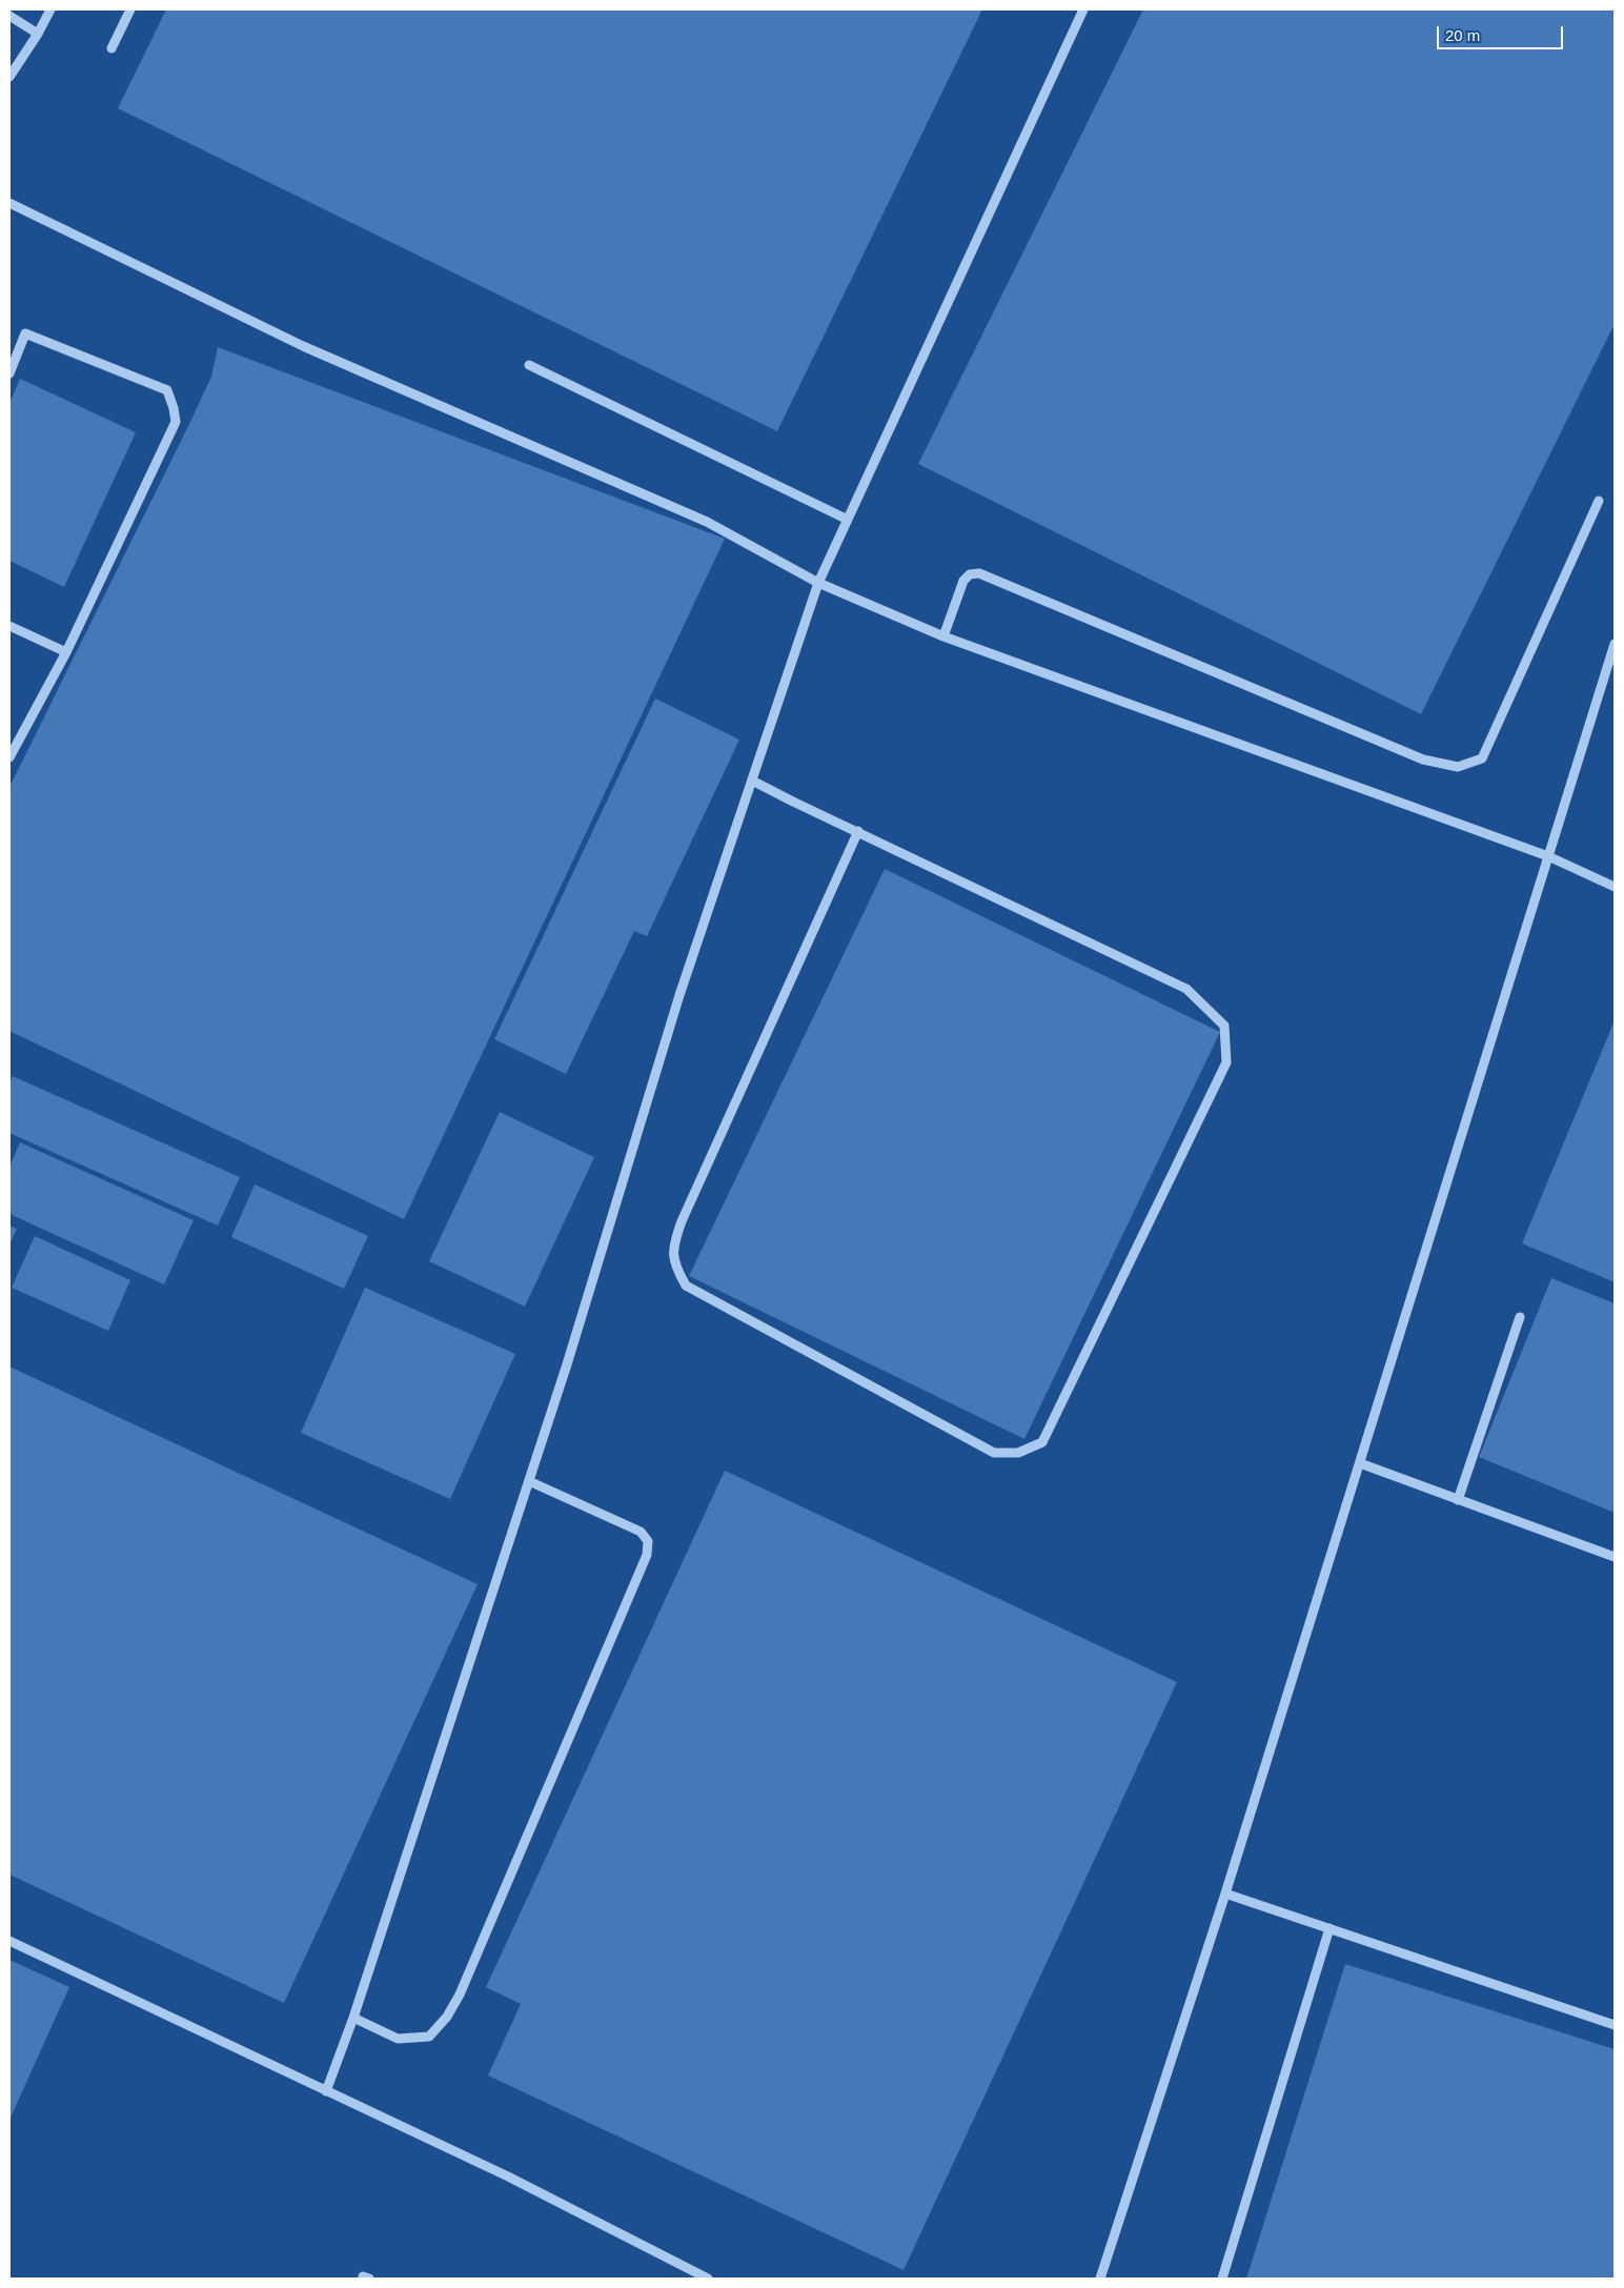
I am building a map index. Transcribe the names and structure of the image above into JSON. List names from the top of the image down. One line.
{"scale_bar":"20 m"}
